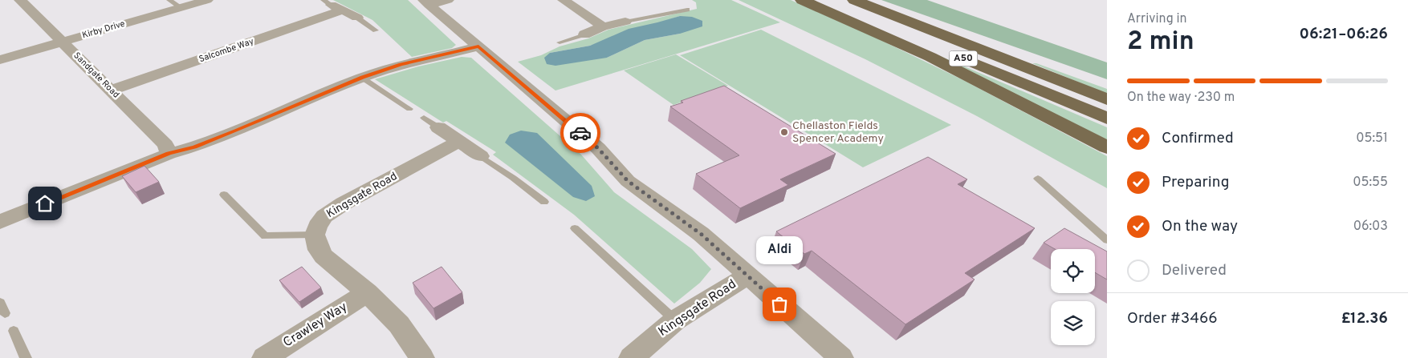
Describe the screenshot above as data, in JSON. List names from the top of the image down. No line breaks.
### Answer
{"streets":{"highway":["A50"],"street":["Kirby Drive","Salcombe Way","Sandgate Road","Kingsgate Road","Crawley Way"]},"crossings":[["Kirby Drive","Sandgate Road"],["Salcombe Way","Sandgate Road"]],"places":["Chellaston Fields Spencer Academy","Aldi"],"page":{"heading":["2 min","Arriving in","06:21–06:26"],"panel":["Order #3466","£12.36"],"bar":"On the way · 230 m","list":[["Confirmed","05:51"],["Preparing","05:55"],["On the way","06:03"],"Delivered"],"bubble":"Aldi"}}
